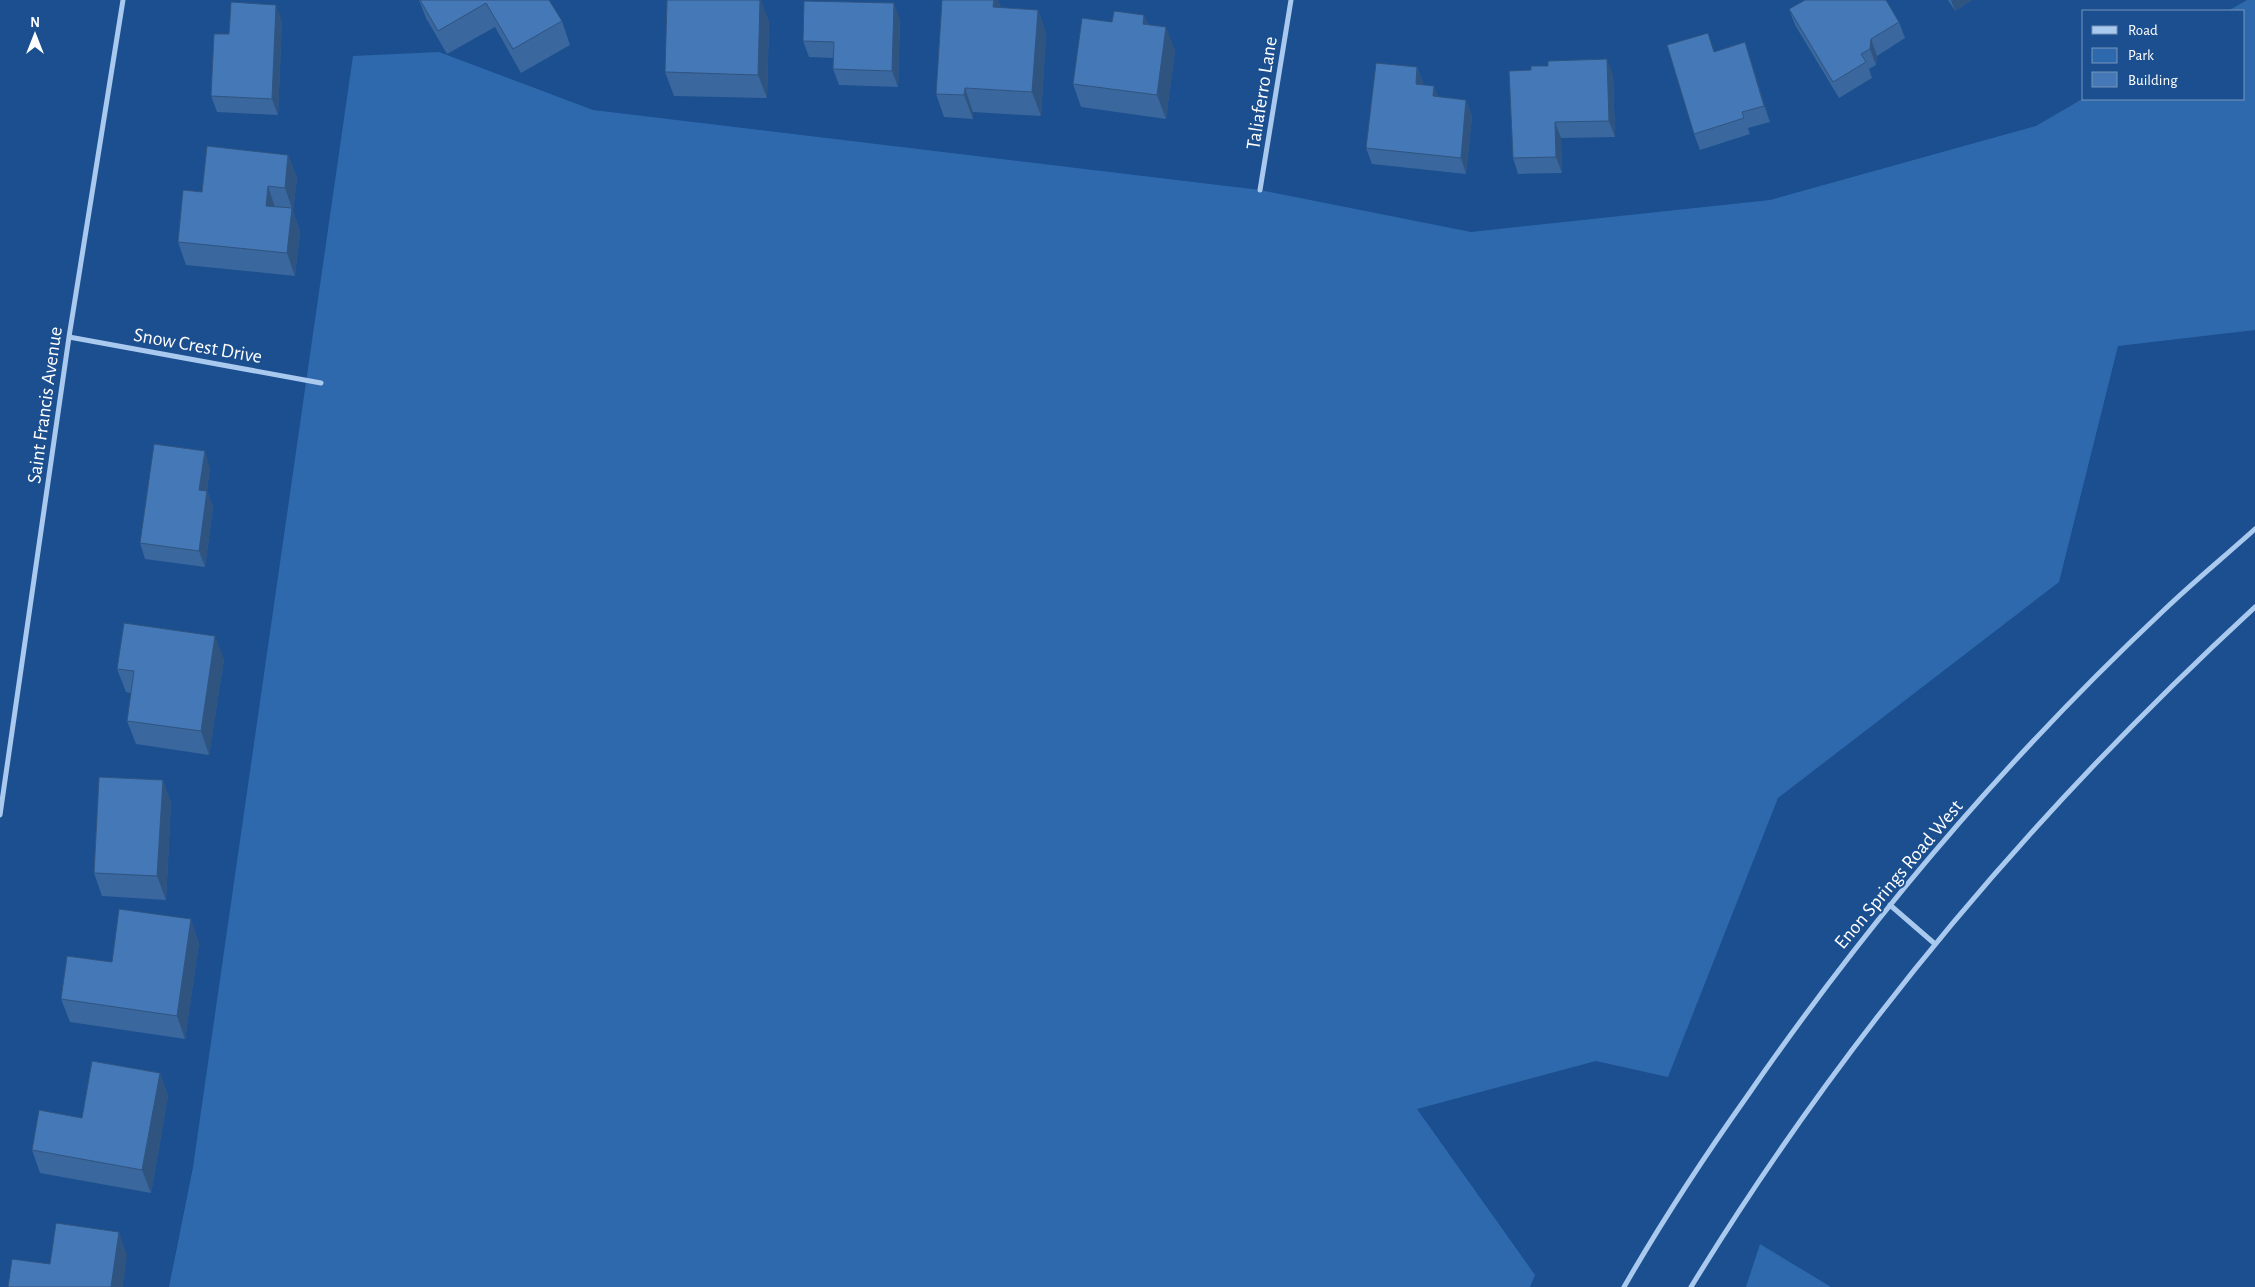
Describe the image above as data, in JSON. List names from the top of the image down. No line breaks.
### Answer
{"streets":{"street":["Taliaferro Lane","Snow Crest Drive","Saint Francis Avenue","Enon Springs Road West"]},"crossings":[["Snow Crest Drive","Saint Francis Avenue"]],"legend":["Road","Park","Building"],"north":"top"}
